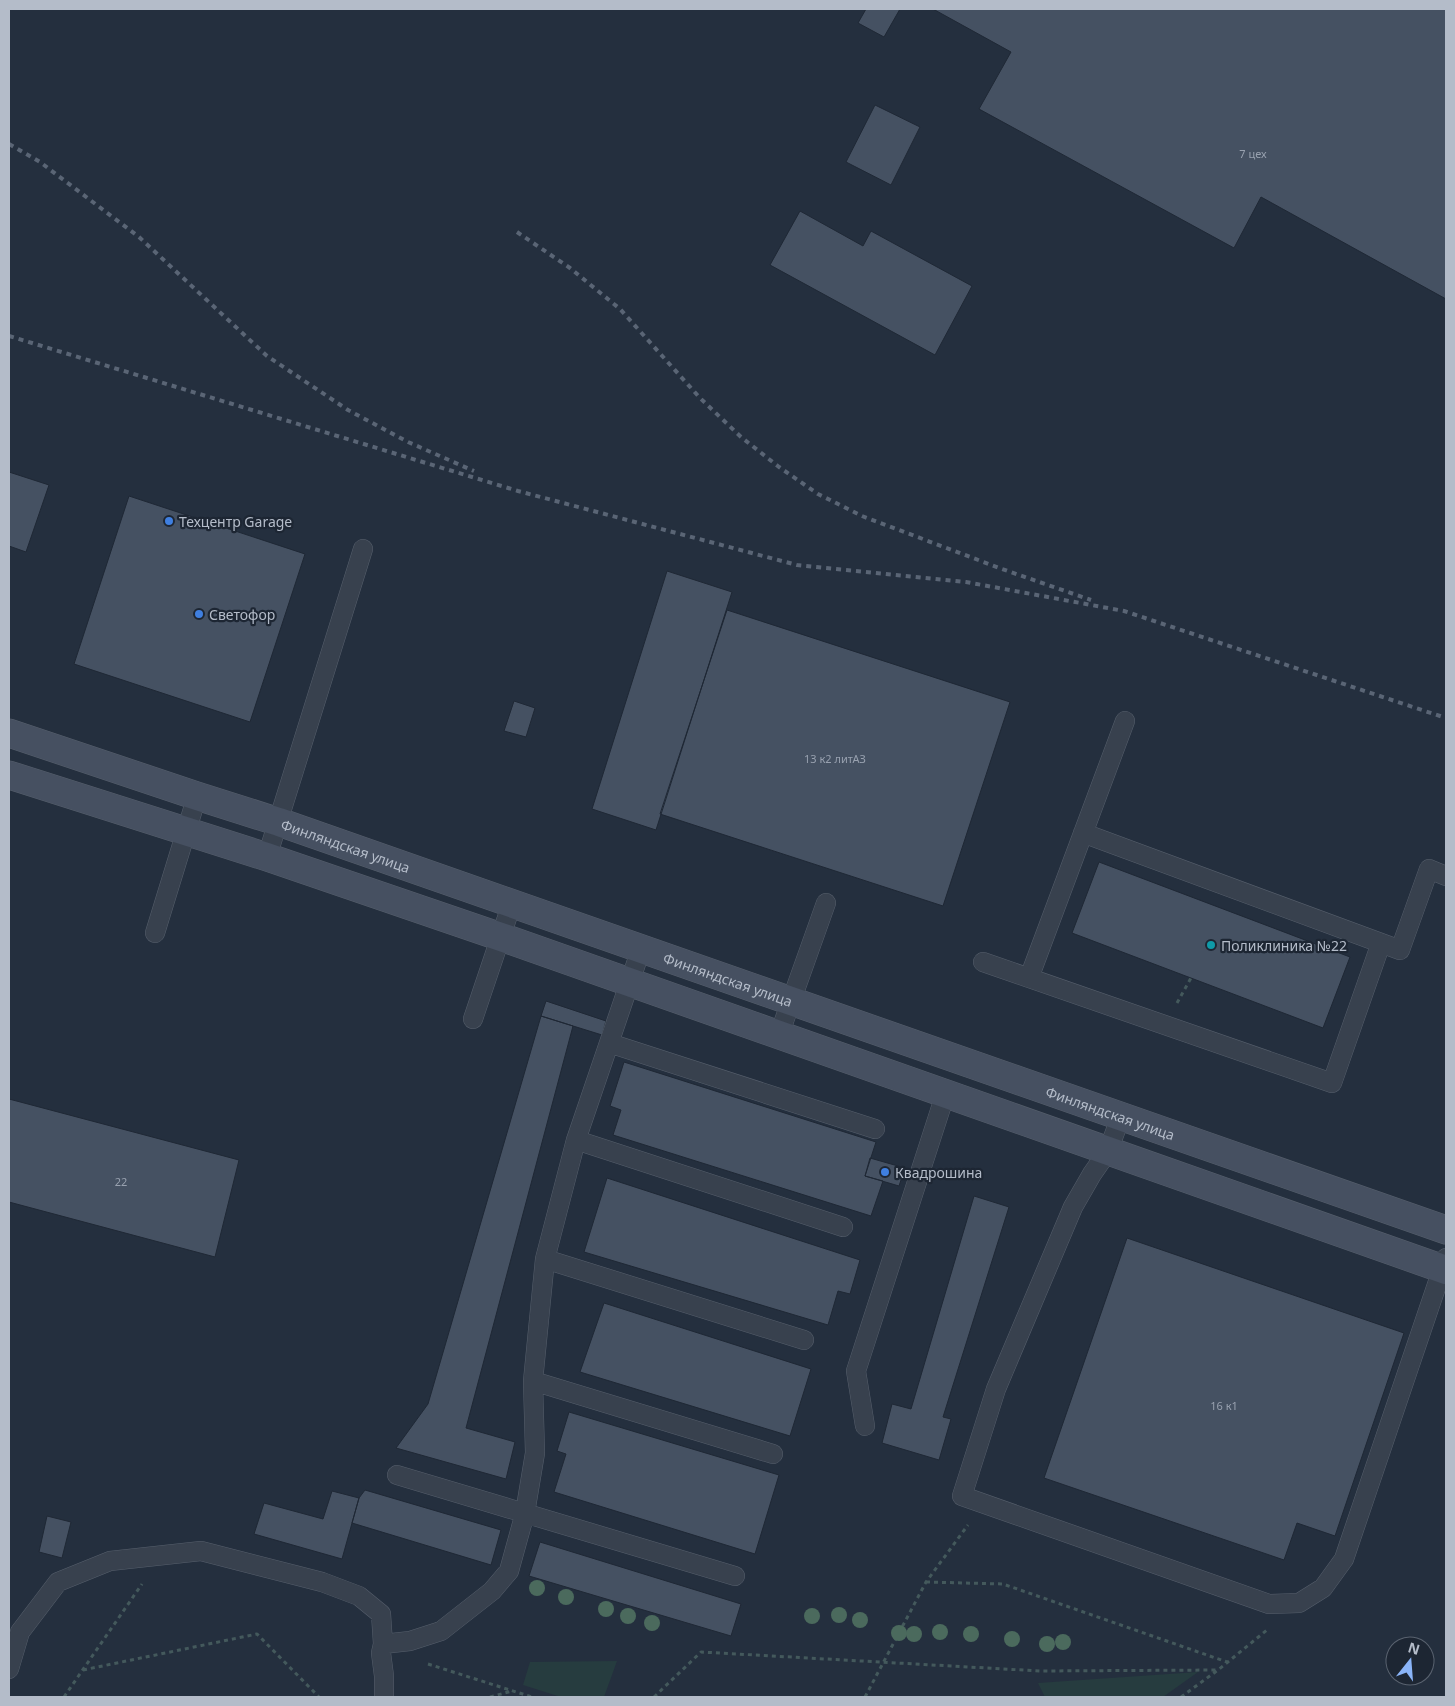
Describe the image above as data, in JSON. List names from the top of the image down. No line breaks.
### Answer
{"streets":{"street":["Финляндская улица"]},"places":["Техцентр Garage","Светофор","Поликлиника №22","Квадрошина"],"house_numbers":["7 цех","13 к2 литАЗ","22","16 к1"],"north":"top"}
